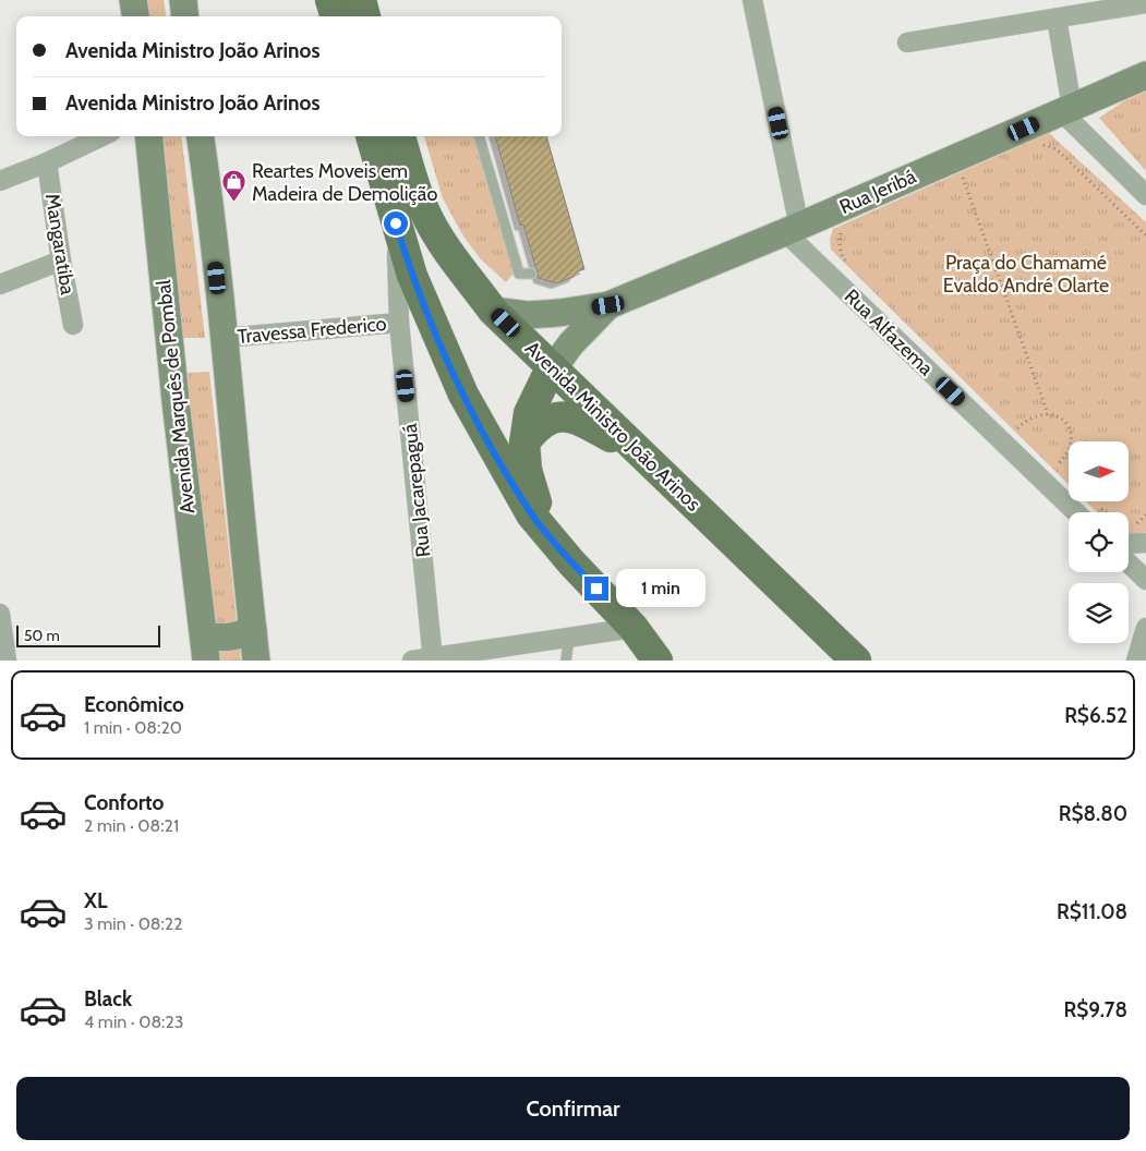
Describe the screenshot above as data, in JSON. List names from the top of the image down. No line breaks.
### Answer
{"streets":{"main road":["Rua Jeribá","Avenida Marquês de Pombal","Avenida Ministro João Arinos"],"street":["Mangaratiba","Travessa Frederico","Rua Alfazema","Rua Jacarepaguá"]},"crossings":[["Rua Jeribá","Rua Alfazema"],["Travessa Frederico","Rua Jacarepaguá"]],"parks":["Praça do Chamamé Evaldo André Olarte"],"places":{"shop":["Reartes Moveis em Madeira de Demolição"]},"scale_bar":"50 m","north":"right","page":{"banner":["Avenida Ministro João Arinos","Avenida Ministro João Arinos"],"bubble":"1 min","scale":"50 m","list":[{"name":"Econômico","note":"1 min · 08:20","value":"R$6.52"},{"name":"Conforto","note":"2 min · 08:21","value":"R$8.80"},{"name":"XL","note":"3 min · 08:22","value":"R$11.08"},{"name":"Black","note":"4 min · 08:23","value":"R$9.78"}],"buttons":"Confirmar"}}
